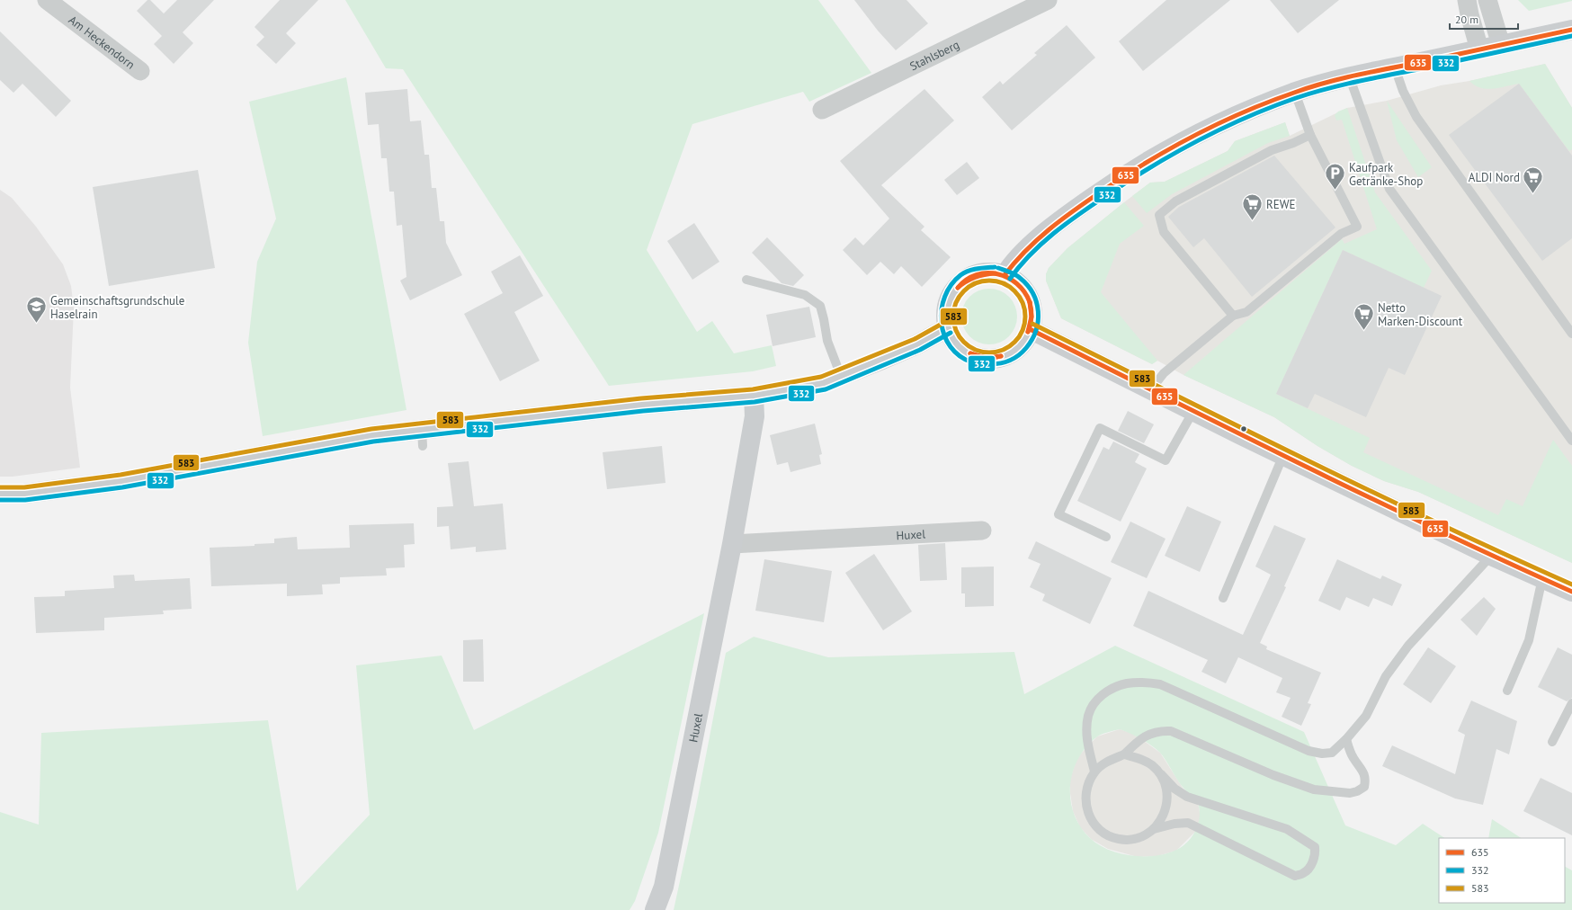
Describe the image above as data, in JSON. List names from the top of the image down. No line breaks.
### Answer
{"streets":{"main road":["Huxel"],"street":["Am Heckendorn","Stahlsberg"]},"places":{"parking":["Kaufpark Getränke-Shop"],"supermarket":["ALDI Nord","REWE","Netto Marken-Discount"],"school or university":["Gemeinschaftsgrundschule Haselrain"]},"lines":["transit line 635","transit line 332","transit line 583"],"legend":["635","332","583"],"scale_bar":"20 m"}
